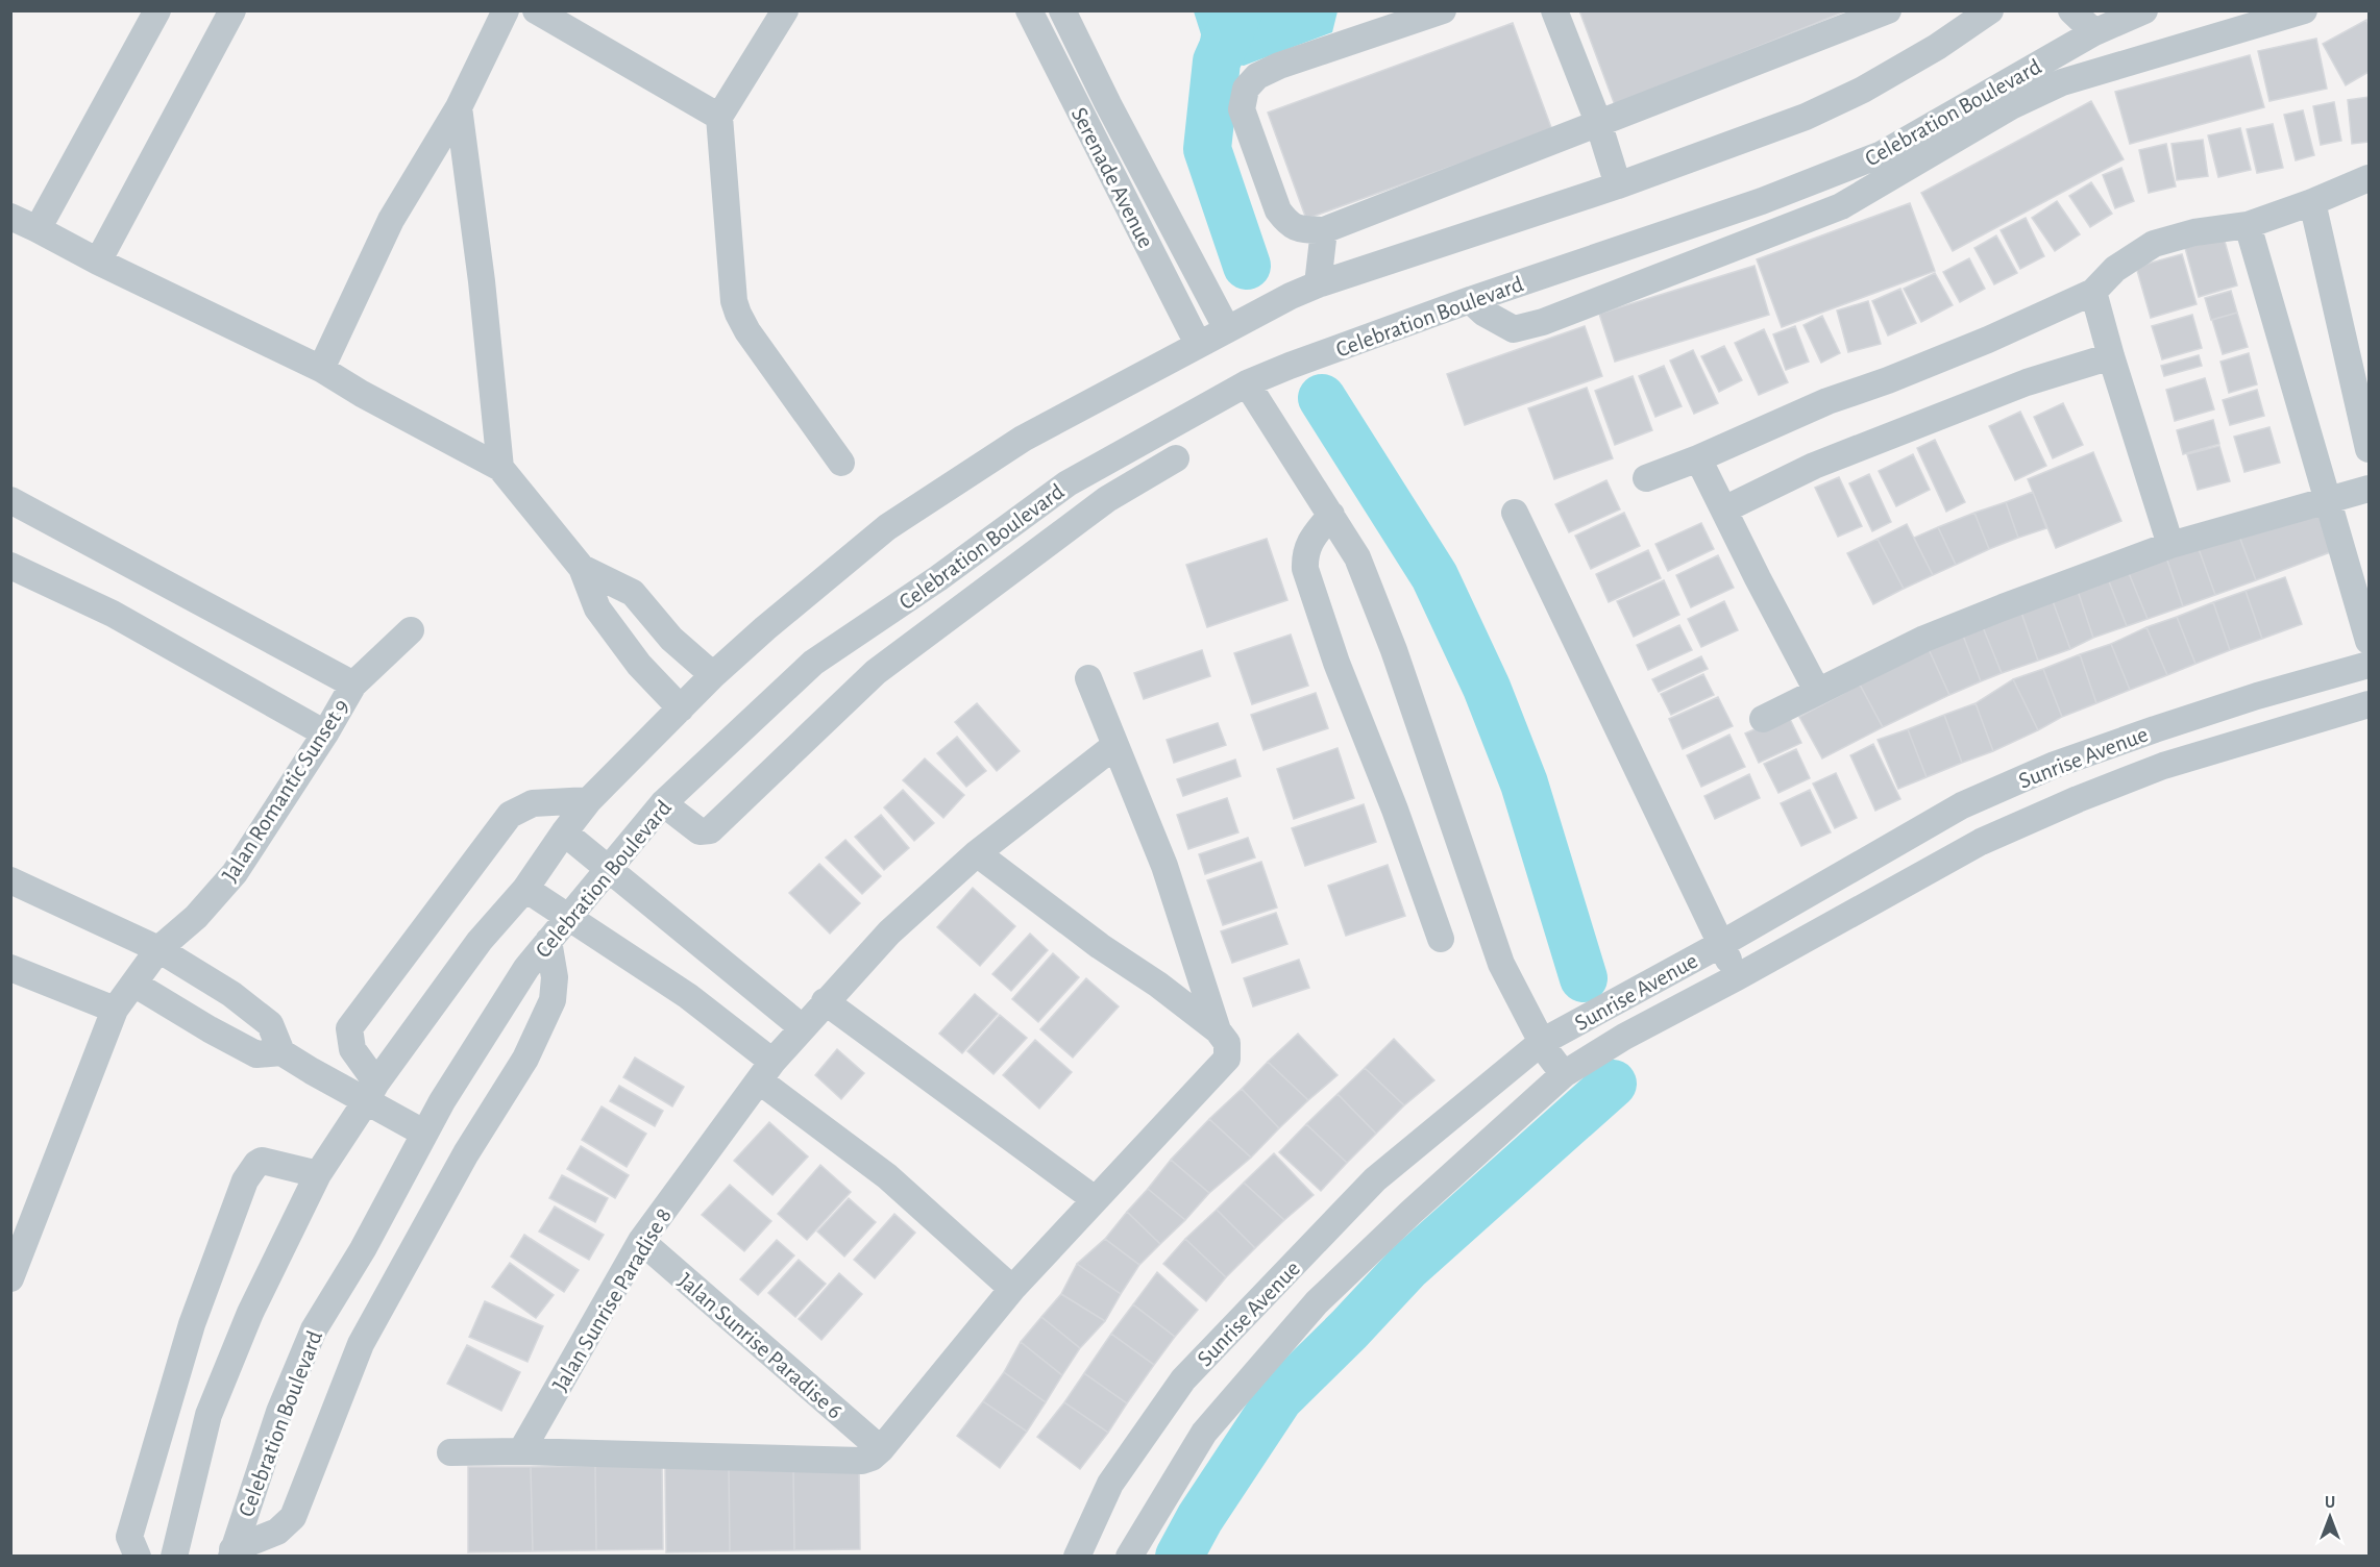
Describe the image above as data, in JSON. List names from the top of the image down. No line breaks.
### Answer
{"streets":{"street":["Celebration Boulevard","Serenade Avenue","Sunrise Avenue","Jalan Romantic Sunset 9","Jalan Sunrise Paradise 8","Jalan Sunrise Paradise 6"]},"crossings":[["Jalan Sunrise Paradise 8","Jalan Sunrise Paradise 6"]],"north":"top"}
